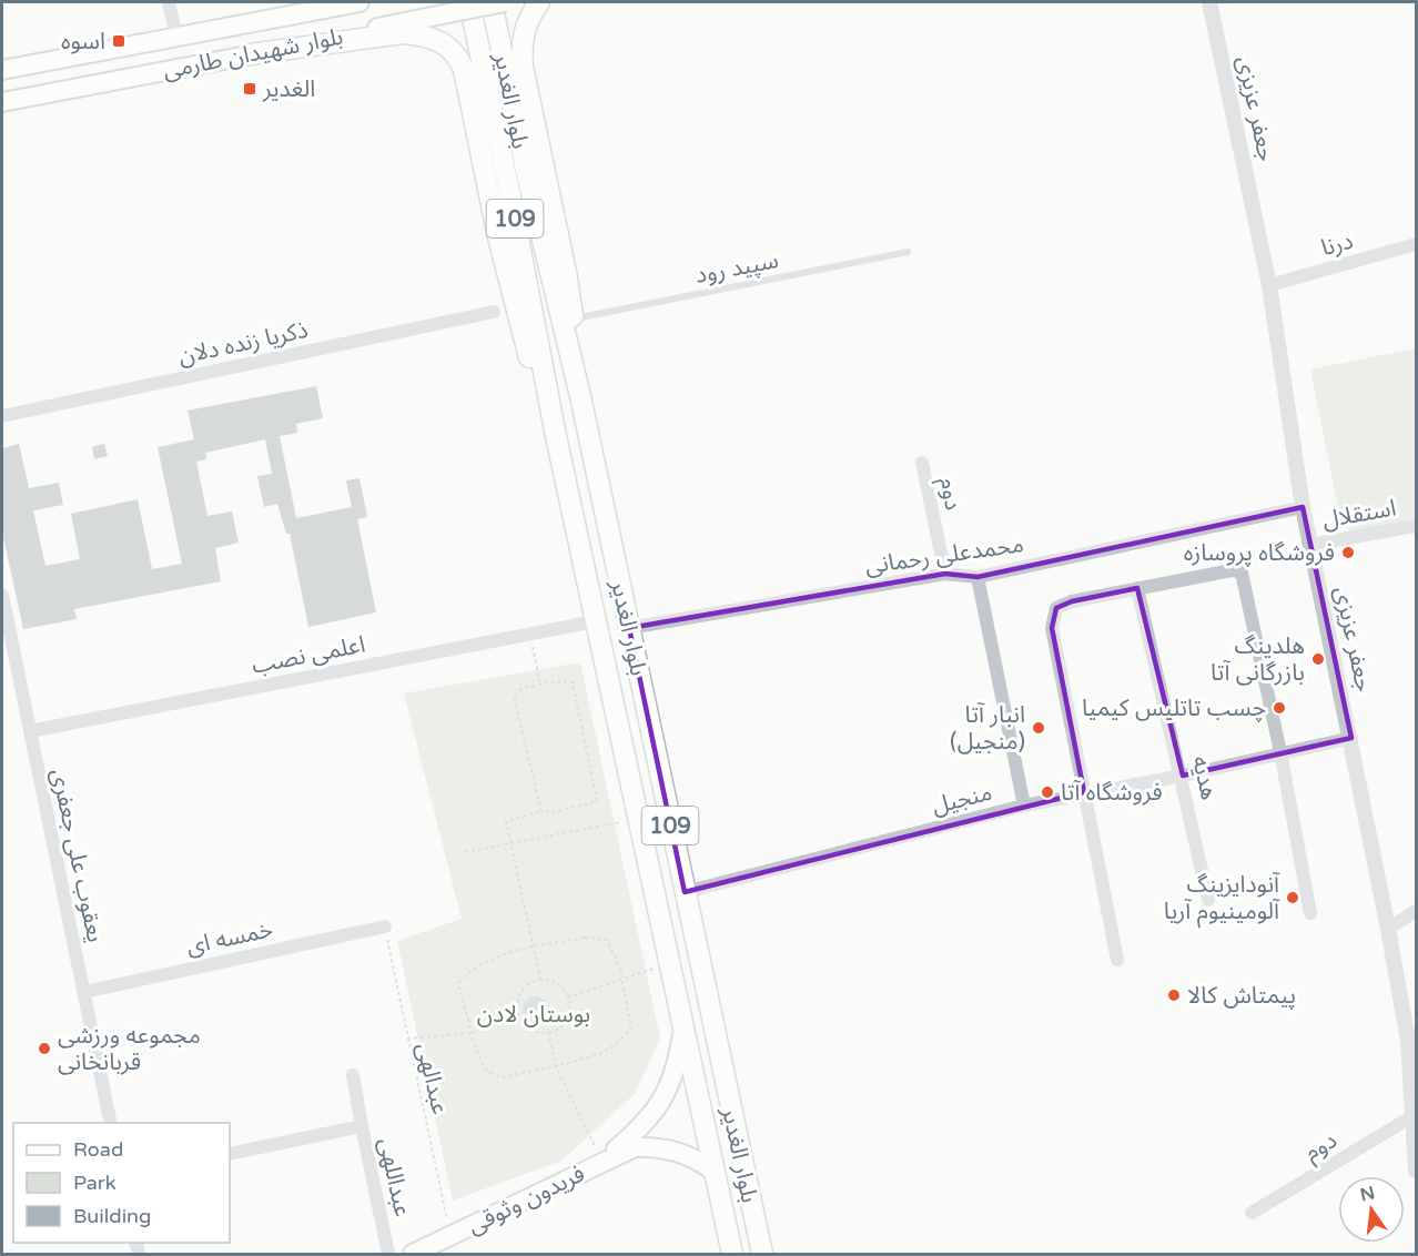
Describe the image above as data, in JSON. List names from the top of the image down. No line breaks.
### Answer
{"streets":{"main road":["بلوار شهیدان طارمی","بلوار الغدیر","109","فریدون وثوقی"],"street":["جعفر عزیزی","درنا","ذکریا زنده دلان","دوم","استقلال","محمدعلی رحمانی","اعلمی نصب","هدیه","منجیل","یعقوب علی جعفری","خمسه ای","عبداللهی"],"lane":["سپید رود"],"path":["عبدالهی"]},"crossings":[["بلوار الغدیر","محمدعلی رحمانی"],["بلوار الغدیر","اعلمی نصب"],["بلوار الغدیر","منجیل"],["جعفر عزیزی","درنا"],["جعفر عزیزی","دوم"],["جعفر عزیزی","استقلال"],["جعفر عزیزی","محمدعلی رحمانی"],["دوم","محمدعلی رحمانی"],["محمدعلی رحمانی","منجیل"],["اعلمی نصب","یعقوب علی جعفری"],["یعقوب علی جعفری","خمسه ای"],["خمسه ای","عبدالهی"],["عبدالهی","فریدون وثوقی"]],"parks":["بوستان لادن"],"places":{"transit":["اسوه","الغدیر"],"other":["فروشگاه پروسازه","هلدینگ بازرگانی آتا","چسب تاتلیس کیمیا","انبار آتا (منجیل)","فروشگاه آتا","آنودایزینگ آلومینیوم آریا","پیمتاش کالا","مجموعه ورزشی قربانخانی"]},"legend":["Road","Park","Building"],"north":"top"}
